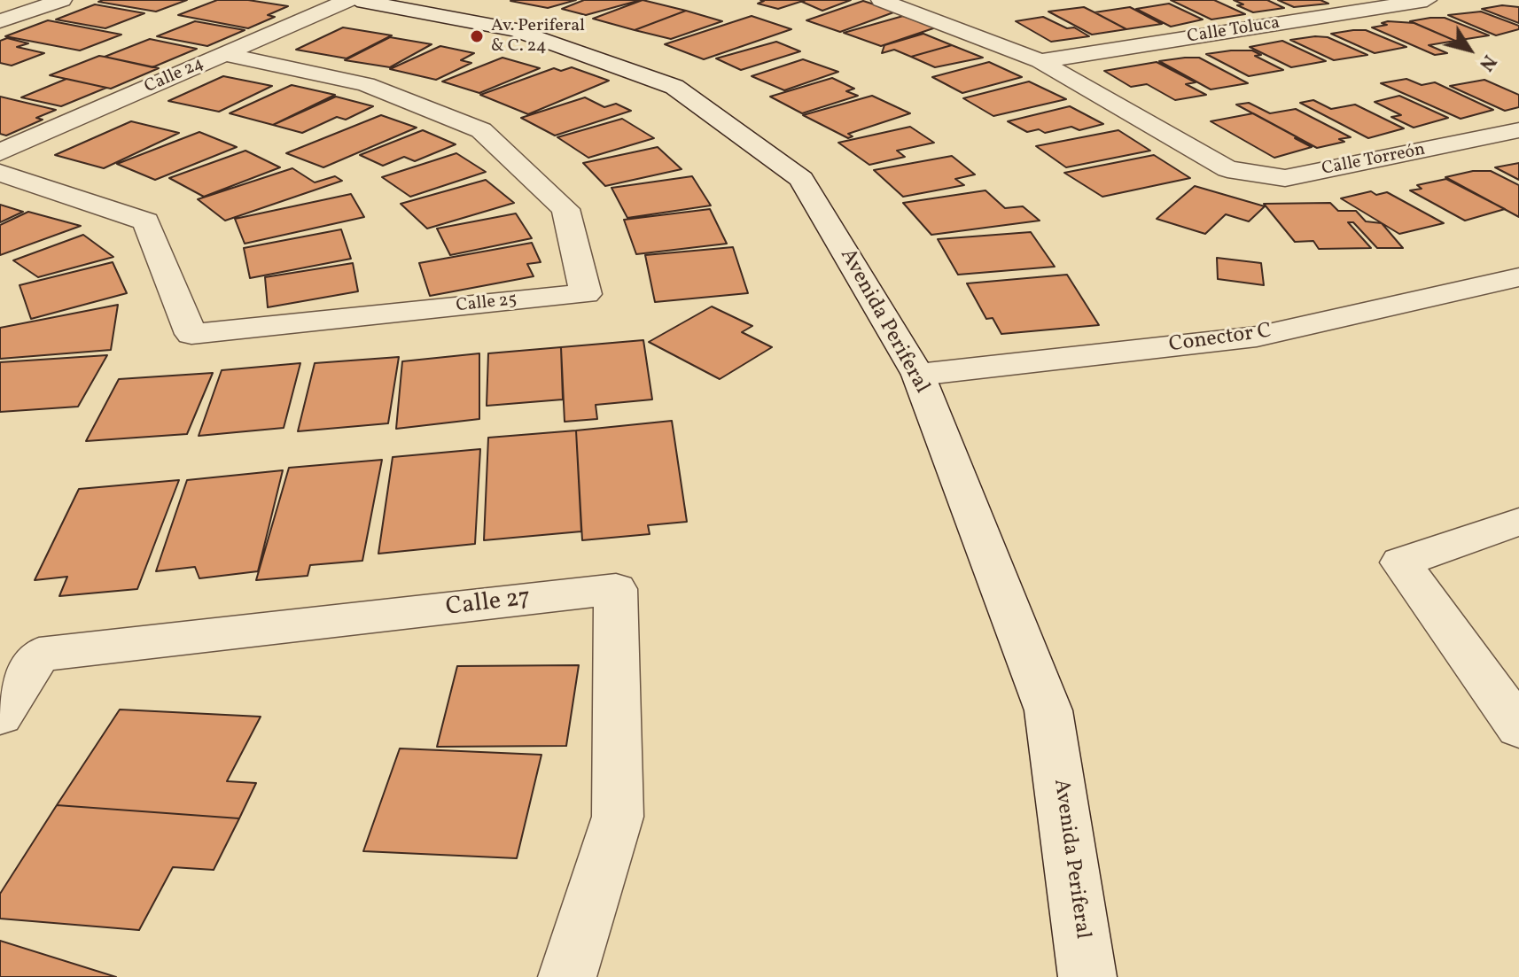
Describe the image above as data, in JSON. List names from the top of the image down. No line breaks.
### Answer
{"streets":{"street":["Calle Toluca","Calle 24","Calle Torreón","Calle 25","Avenida Periferal","Conector C","Calle 27"]},"crossings":[["Calle Toluca","Calle Torreón"],["Calle 24","Calle 25"],["Avenida Periferal","Conector C"]],"places":["Av. Periferal & C. 24"],"north":"bottom right"}
